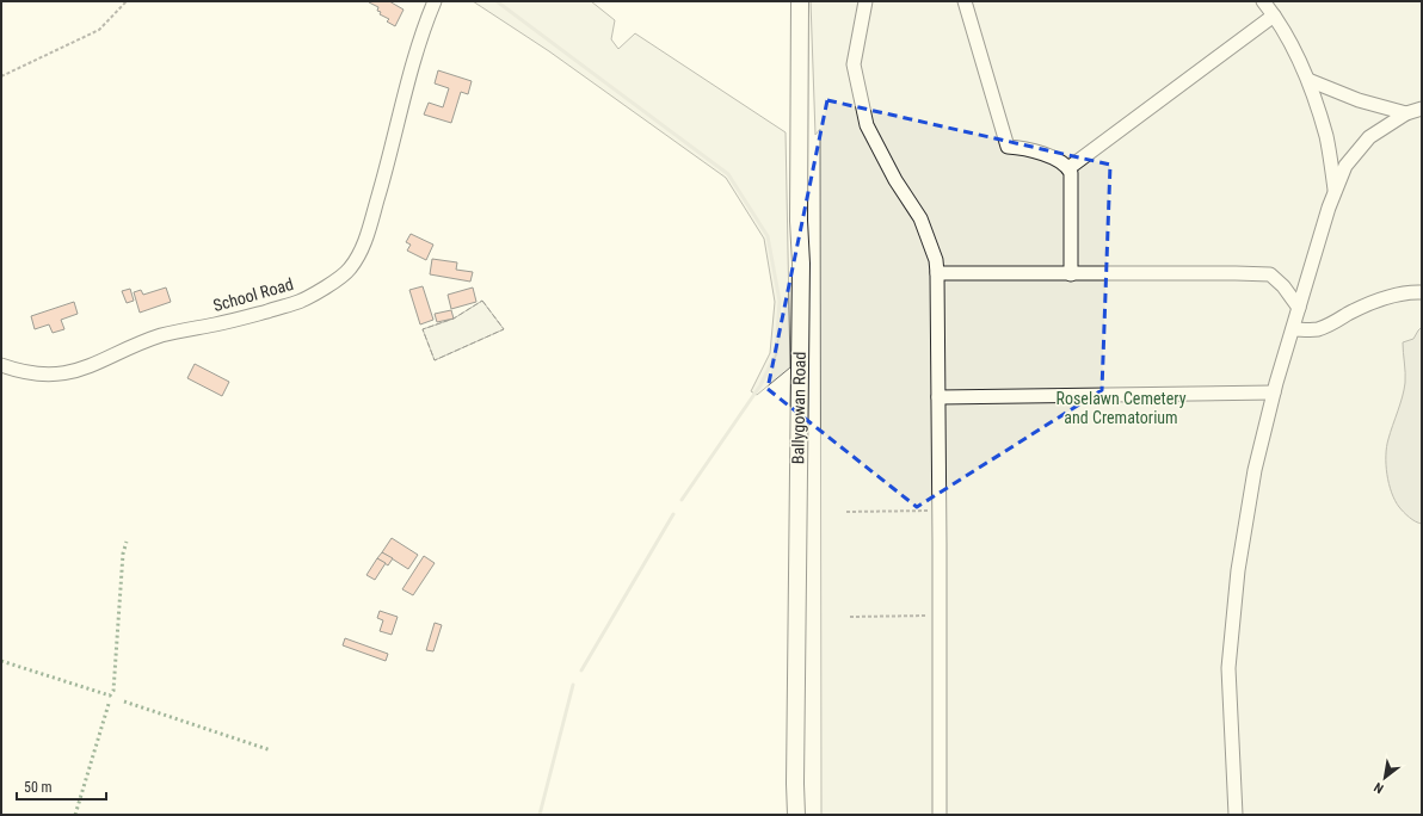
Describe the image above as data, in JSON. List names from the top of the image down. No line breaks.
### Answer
{"streets":{"main road":["Ballygowan Road"],"street":["School Road"]},"parks":["Roselawn Cemetery and Crematorium"],"scale_bar":"50 m","north":"bottom left"}
